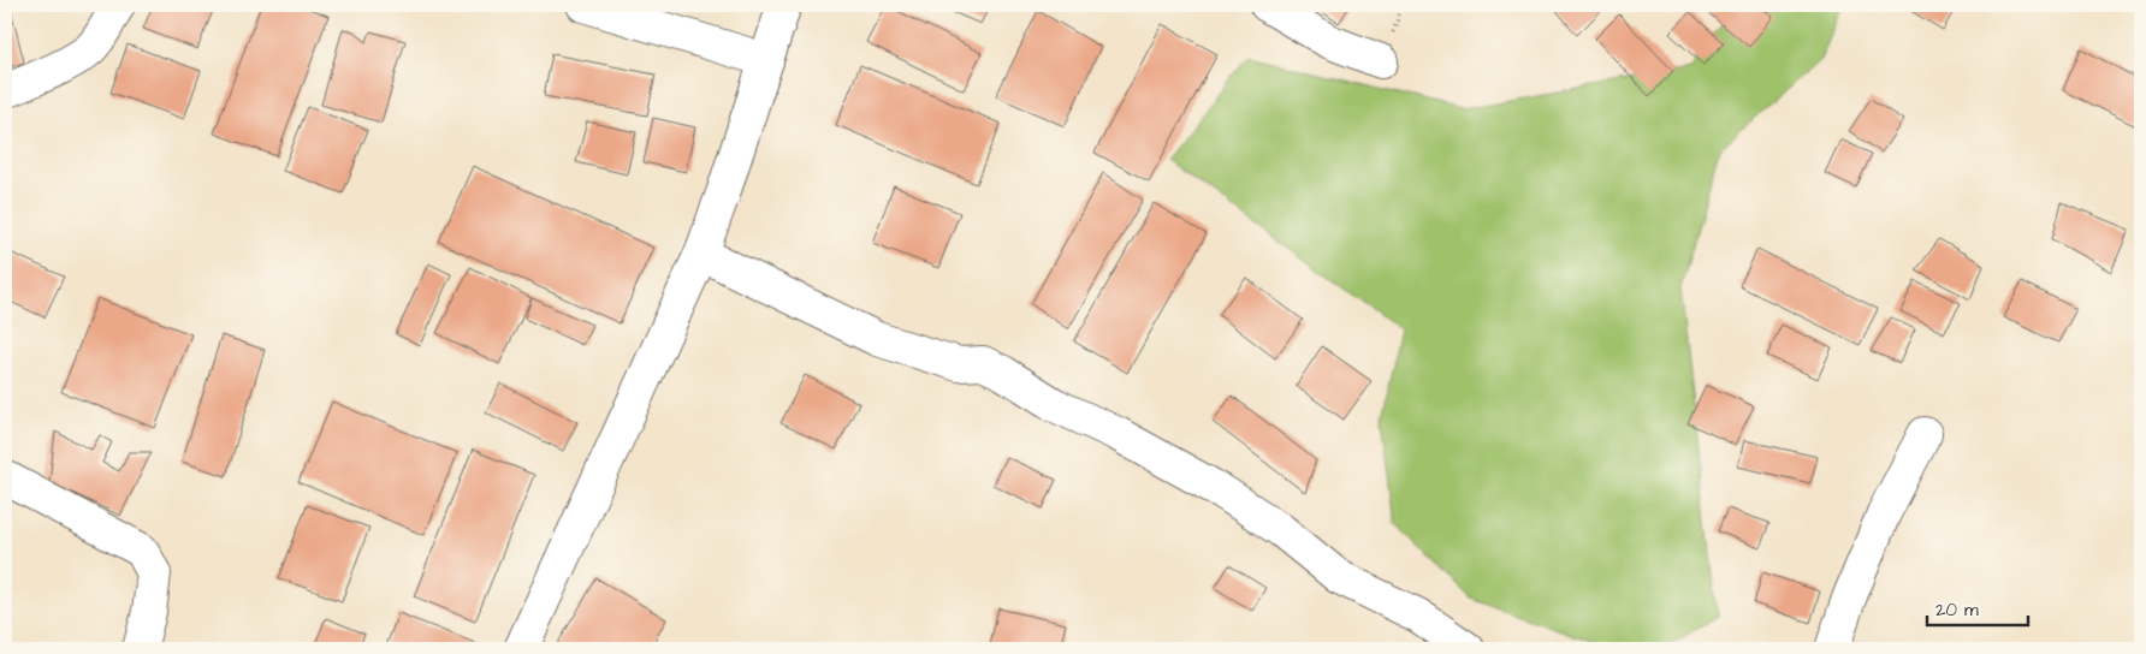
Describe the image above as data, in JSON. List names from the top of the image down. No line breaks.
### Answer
{"scale_bar":"20 m"}
